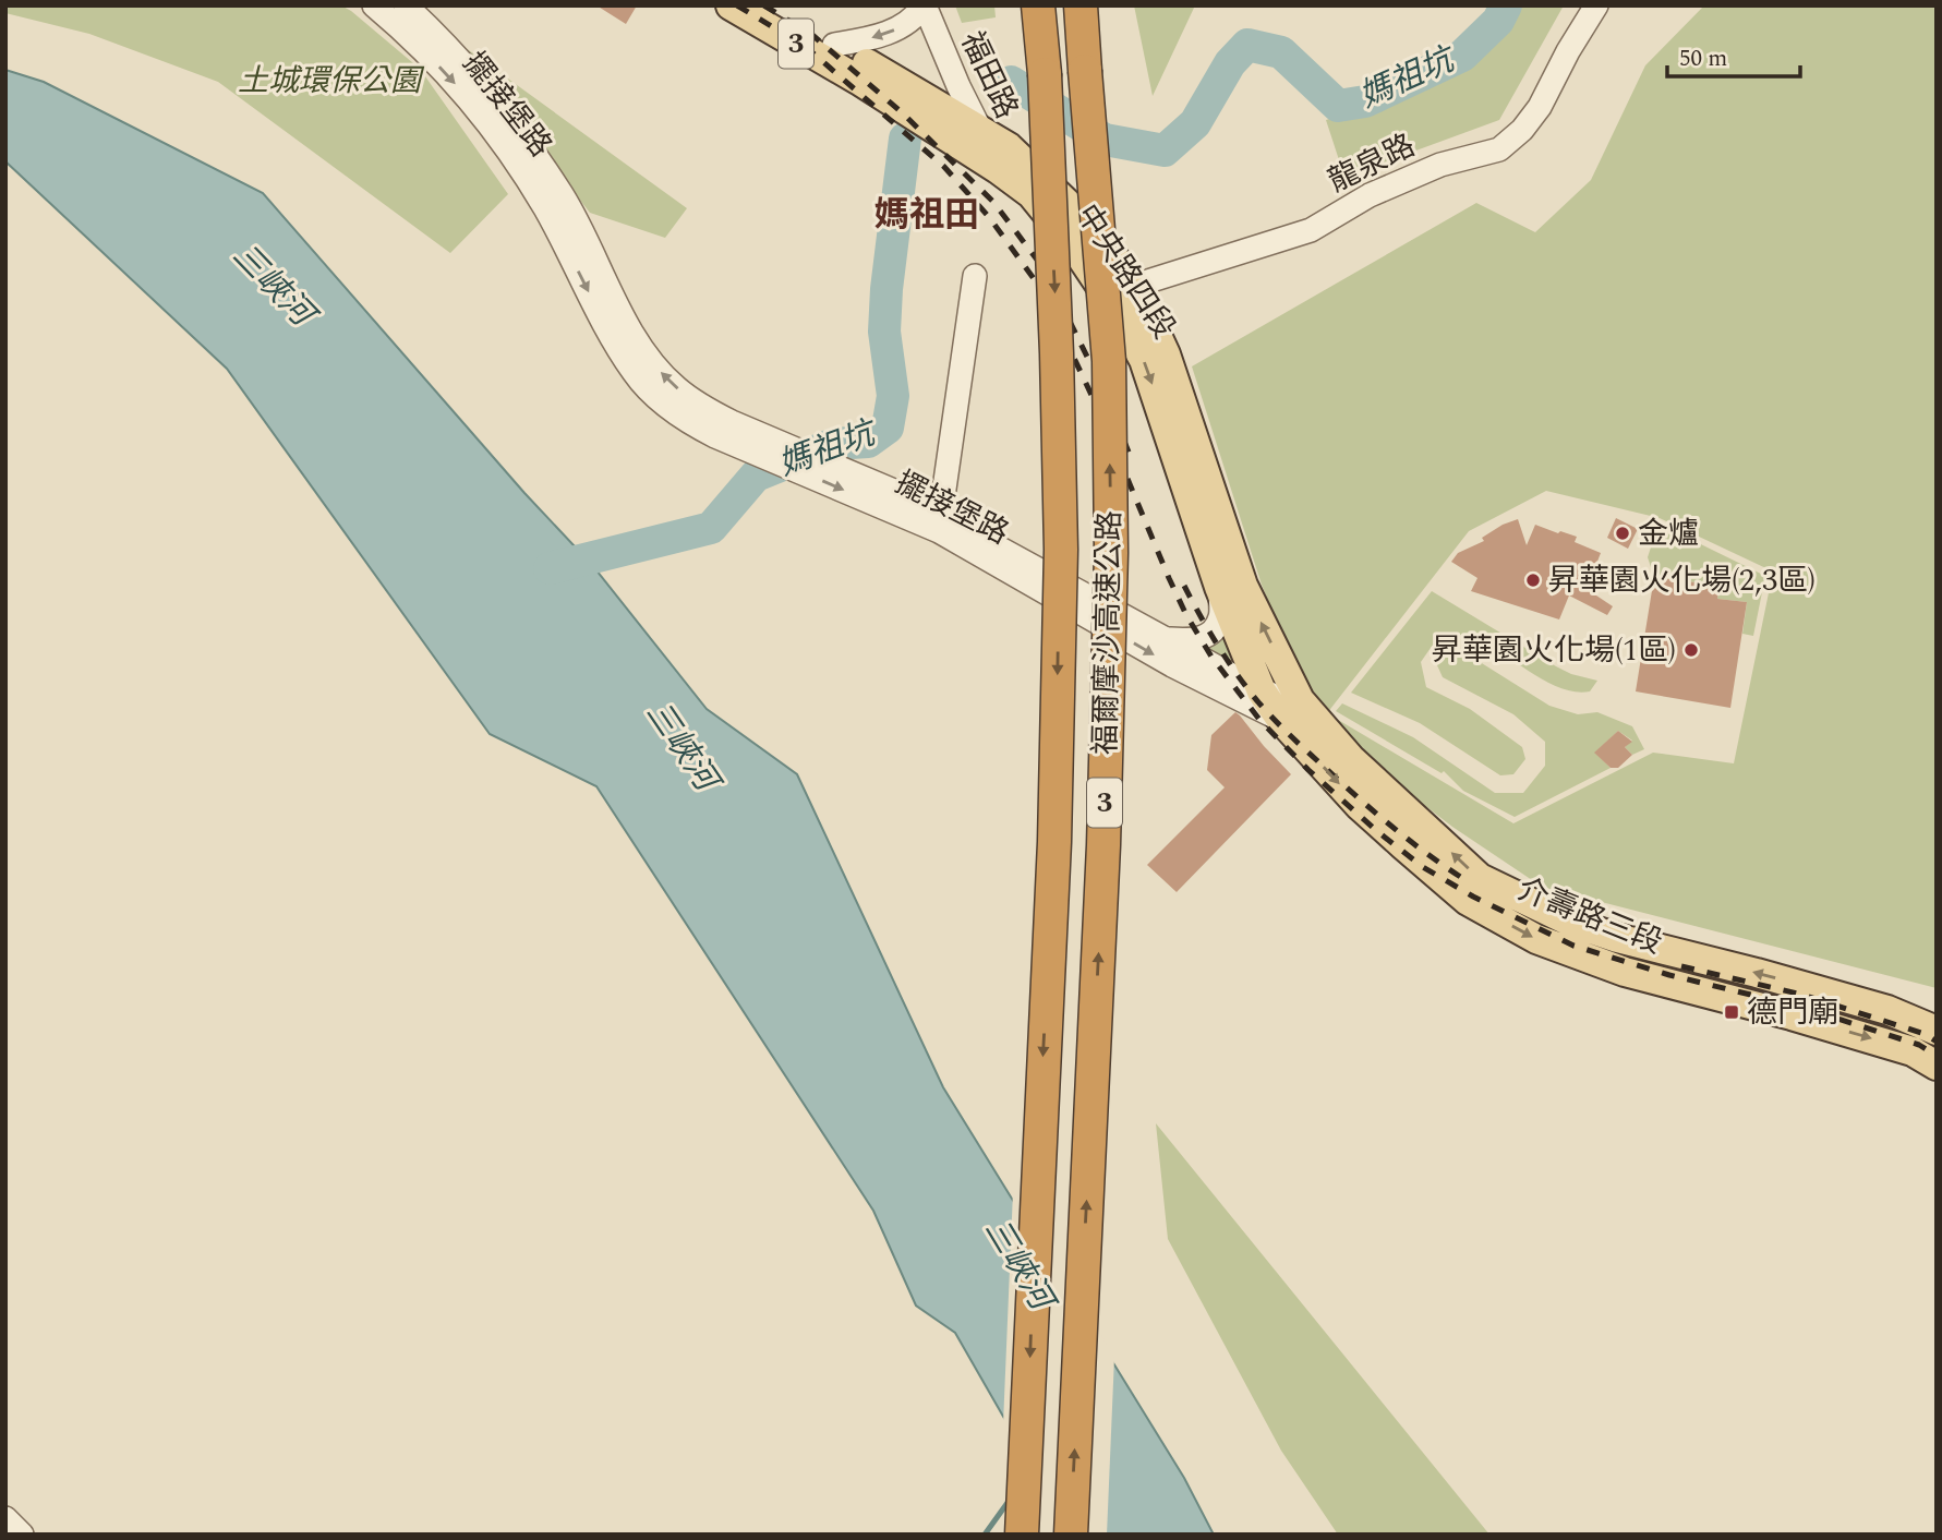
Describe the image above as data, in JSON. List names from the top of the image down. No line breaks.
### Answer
{"streets":{"highway":["3","福爾摩沙高速公路"],"main road":["中央路四段","介壽路三段"],"street":["福田路","擺接堡路","龍泉路"]},"crossings":[["福田路","中央路四段"],["擺接堡路","中央路四段"],["擺接堡路","介壽路三段"],["龍泉路","中央路四段"],["中央路四段","介壽路三段"]],"districts":["媽祖田"],"water":["媽祖坑","三峽河"],"parks":["土城環保公園"],"places":{"other":["金爐","昇華園火化場(2,3區)","昇華園火化場(1區)"],"transit":["德門廟"]},"scale_bar":"50 m"}
